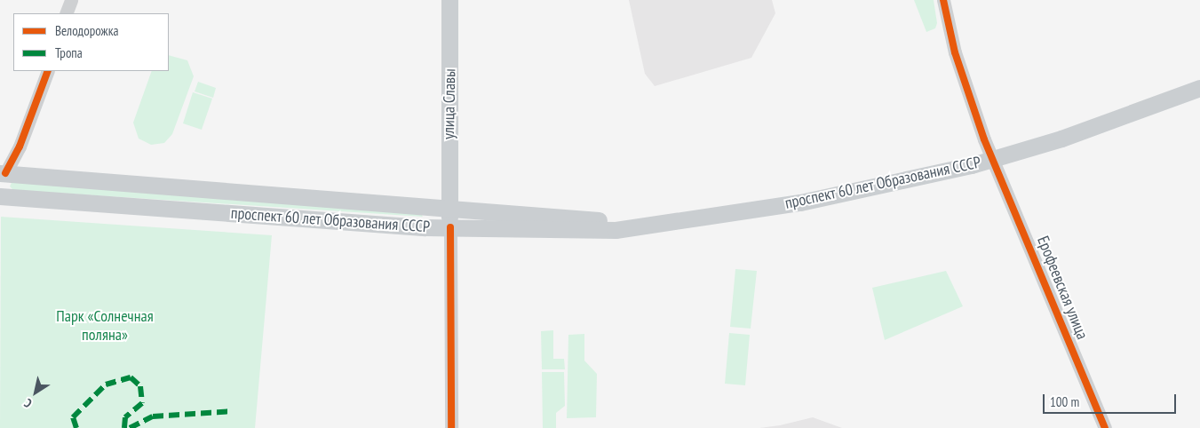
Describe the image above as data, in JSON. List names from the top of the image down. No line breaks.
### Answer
{"streets":{"main road":["улица Славы","проспект 60 лет Образования СССР"],"street":["Ерофеевская улица"]},"crossings":[["улица Славы","проспект 60 лет Образования СССР"],["проспект 60 лет Образования СССР","Ерофеевская улица"]],"parks":["Парк «Солнечная поляна»"],"legend":["Велодорожка","Тропа"],"scale_bar":"100 m","north":"bottom left"}
